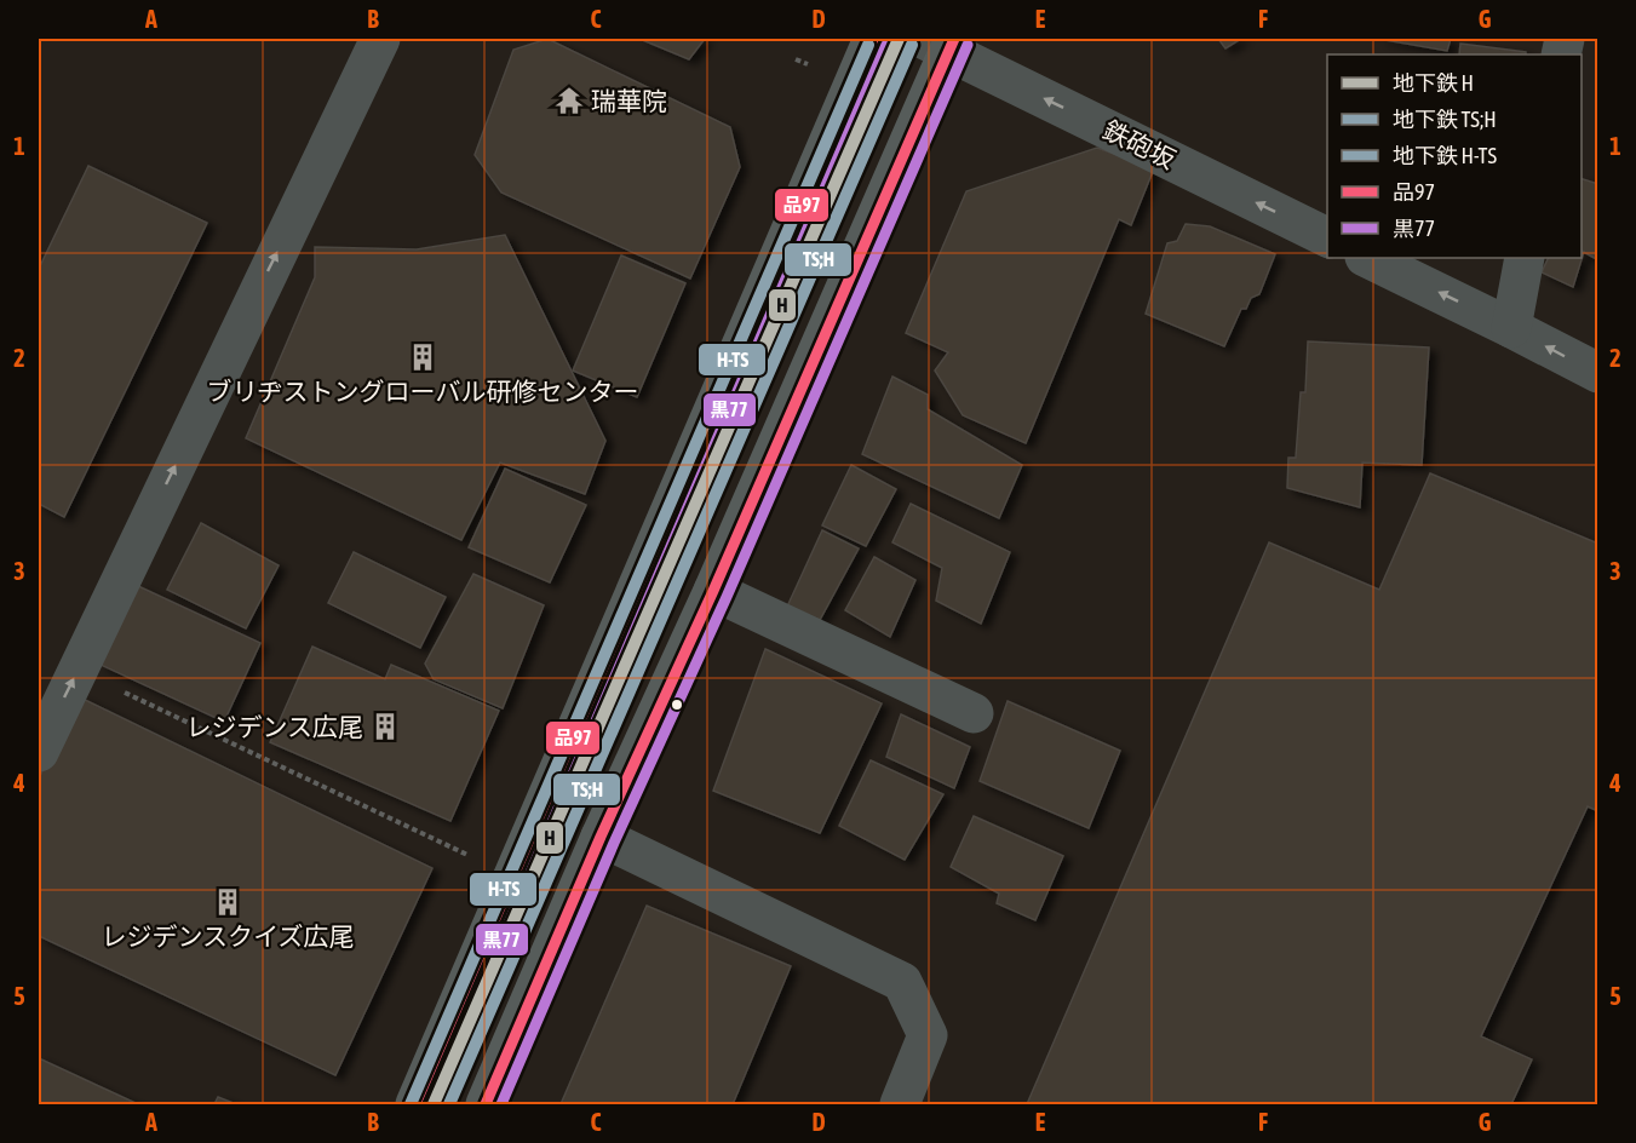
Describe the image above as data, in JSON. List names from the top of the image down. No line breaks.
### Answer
{"streets":{"street":["鉄砲坂"]},"one_way":["鉄砲坂"],"places":{"temple":["瑞華院"],"building":["ブリヂストングローバル研修センター","レジデンス広尾","レジデンスクイズ広尾"]},"lines":["metro line H","transit line 品97","metro line TS;H","metro line H-TS","transit line 黒77"],"legend":["地下鉄 H","地下鉄 TS;H","地下鉄 H-TS","品97","黒77"],"grid":{"columns":["A","B","C","D","E","F","G"],"rows":["1","2","3","4","5"]}}
